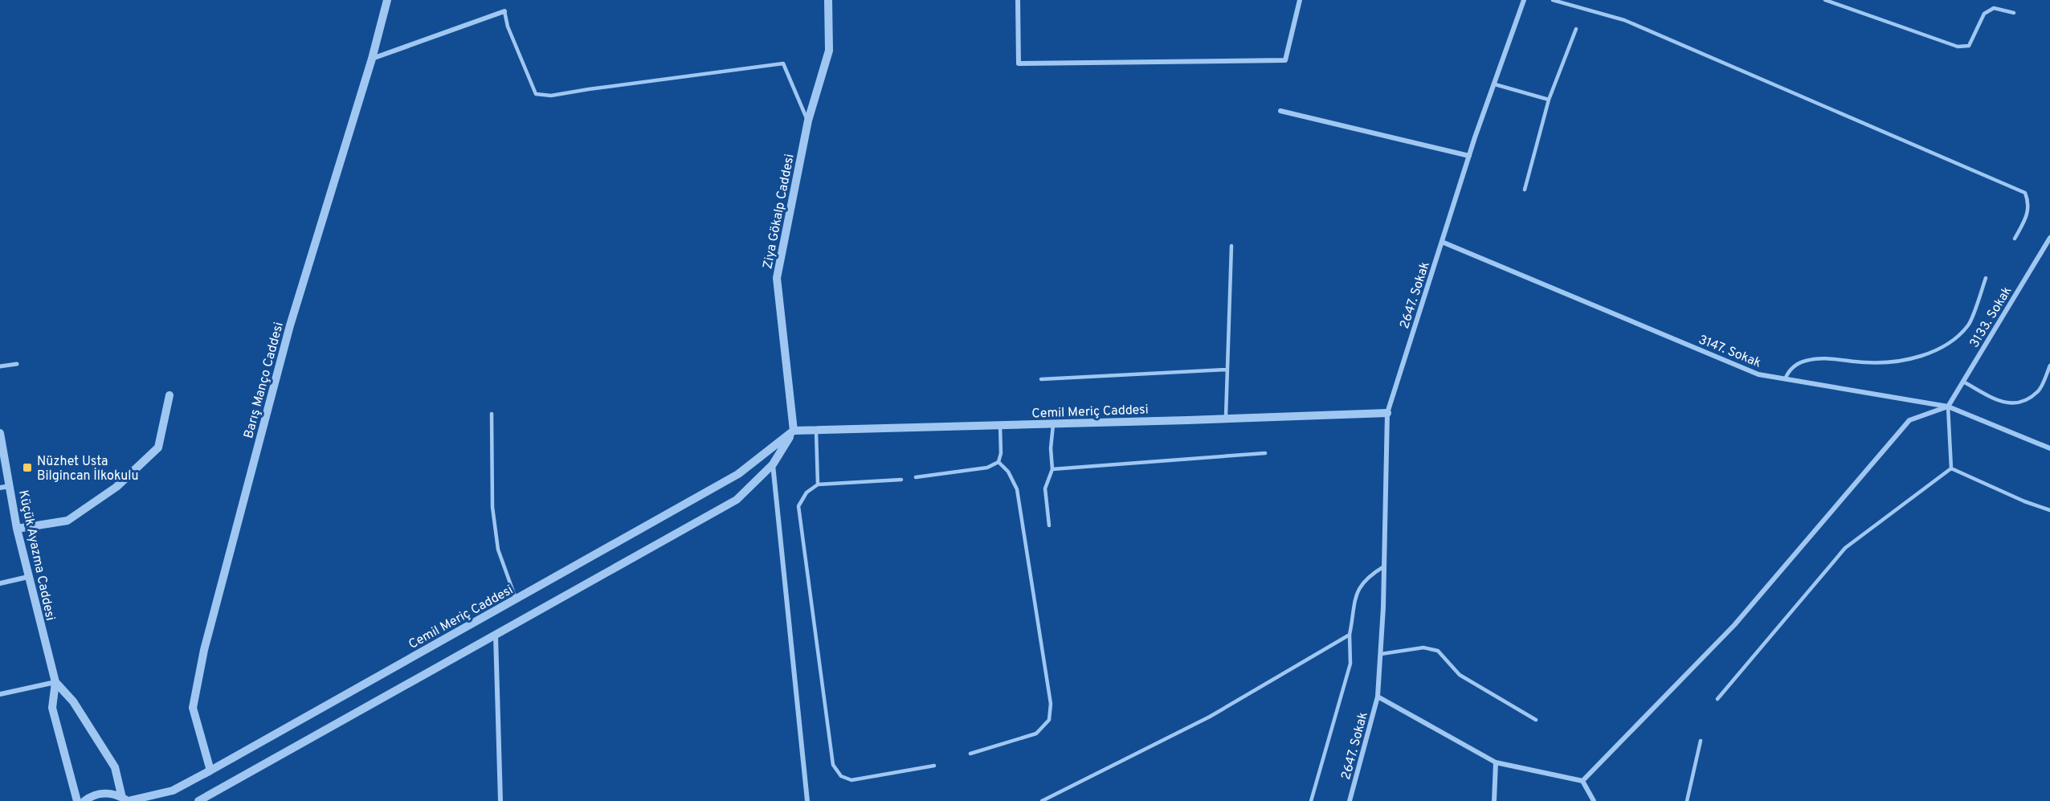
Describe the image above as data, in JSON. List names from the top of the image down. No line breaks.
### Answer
{"streets":{"street":["Ziya Gökalp Caddesi","2647. Sokak","3133. Sokak","3147. Sokak","Barış Manço Caddesi","Cemil Meriç Caddesi","Küçük Ayazma Caddesi"]},"crossings":[["Ziya Gökalp Caddesi","Cemil Meriç Caddesi"],["2647. Sokak","3147. Sokak"],["2647. Sokak","Cemil Meriç Caddesi"],["3133. Sokak","3147. Sokak"],["Barış Manço Caddesi","Cemil Meriç Caddesi"],["Cemil Meriç Caddesi","Küçük Ayazma Caddesi"]],"places":{"transit":["Nüzhet Usta Bilgincan İlkokulu"]}}
